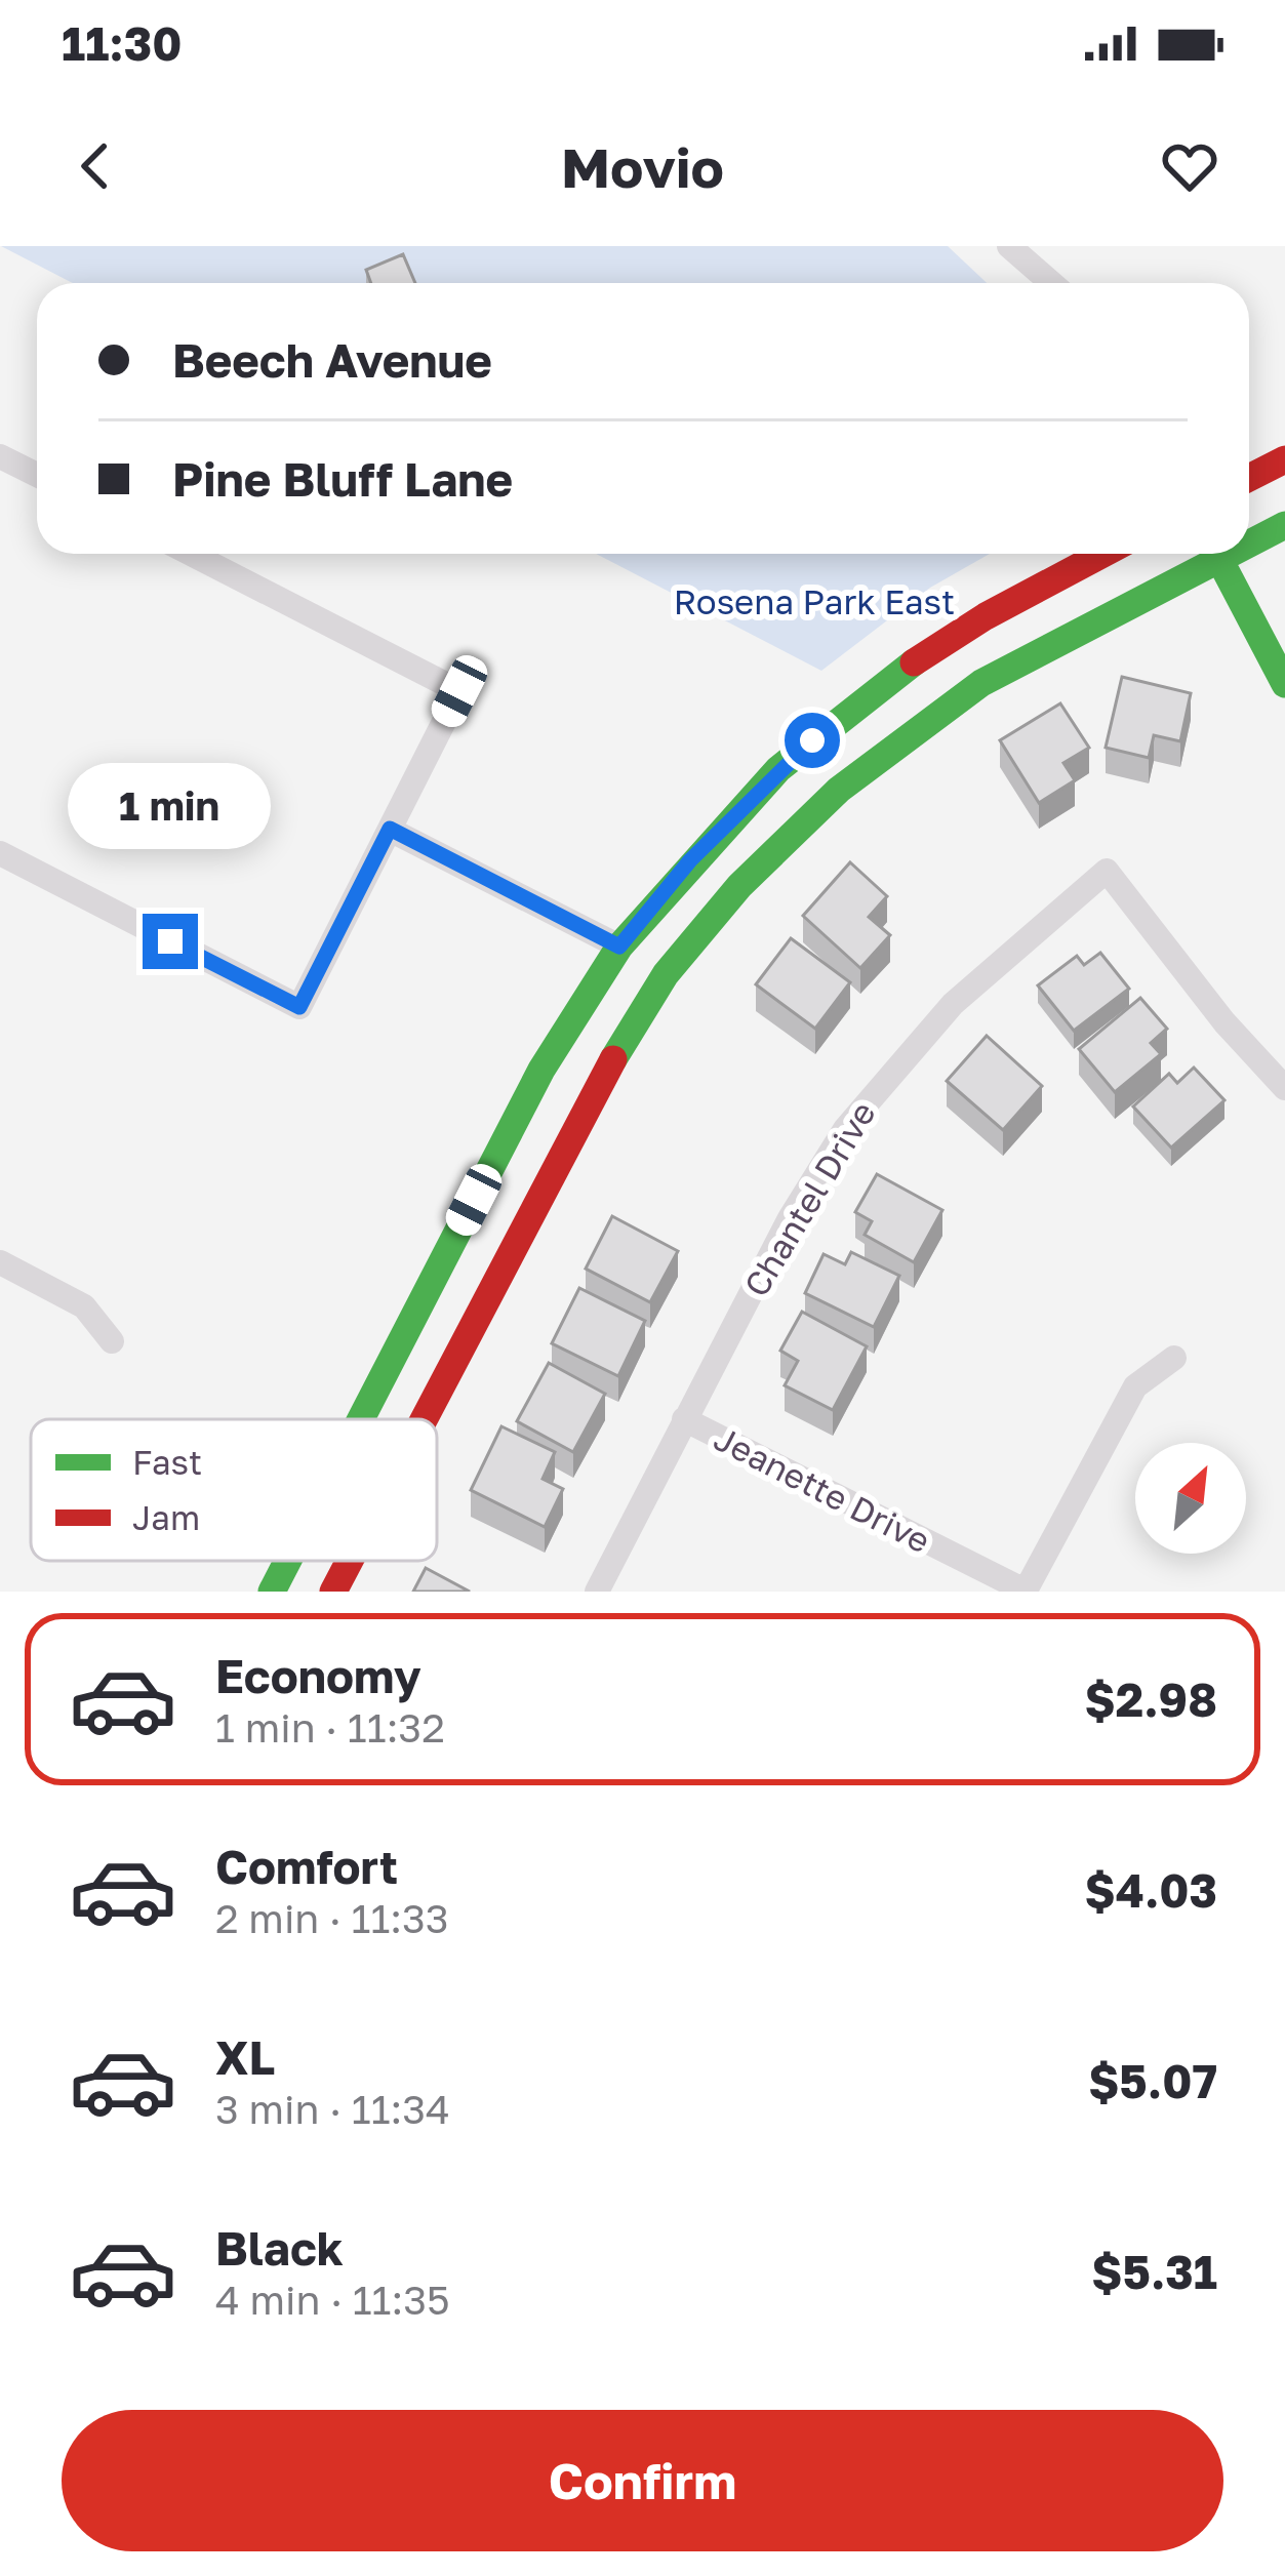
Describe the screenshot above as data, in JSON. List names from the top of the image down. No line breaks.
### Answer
{"streets":{"street":["Chantel Drive","Jeanette Drive"]},"crossings":[["Chantel Drive","Jeanette Drive"]],"parks":["Rosena Park East"],"legend":["Fast","Jam"],"north":"top right","page":{"status":"11:30","header":"Movio","banner":["Beech Avenue","Pine Bluff Lane"],"bubble":"1 min","list":[{"name":"Economy","note":"1 min · 11:32","value":"$2.98"},{"name":"Comfort","note":"2 min · 11:33","value":"$4.03"},{"name":"XL","note":"3 min · 11:34","value":"$5.07"},{"name":"Black","note":"4 min · 11:35","value":"$5.31"}],"buttons":"Confirm"}}
